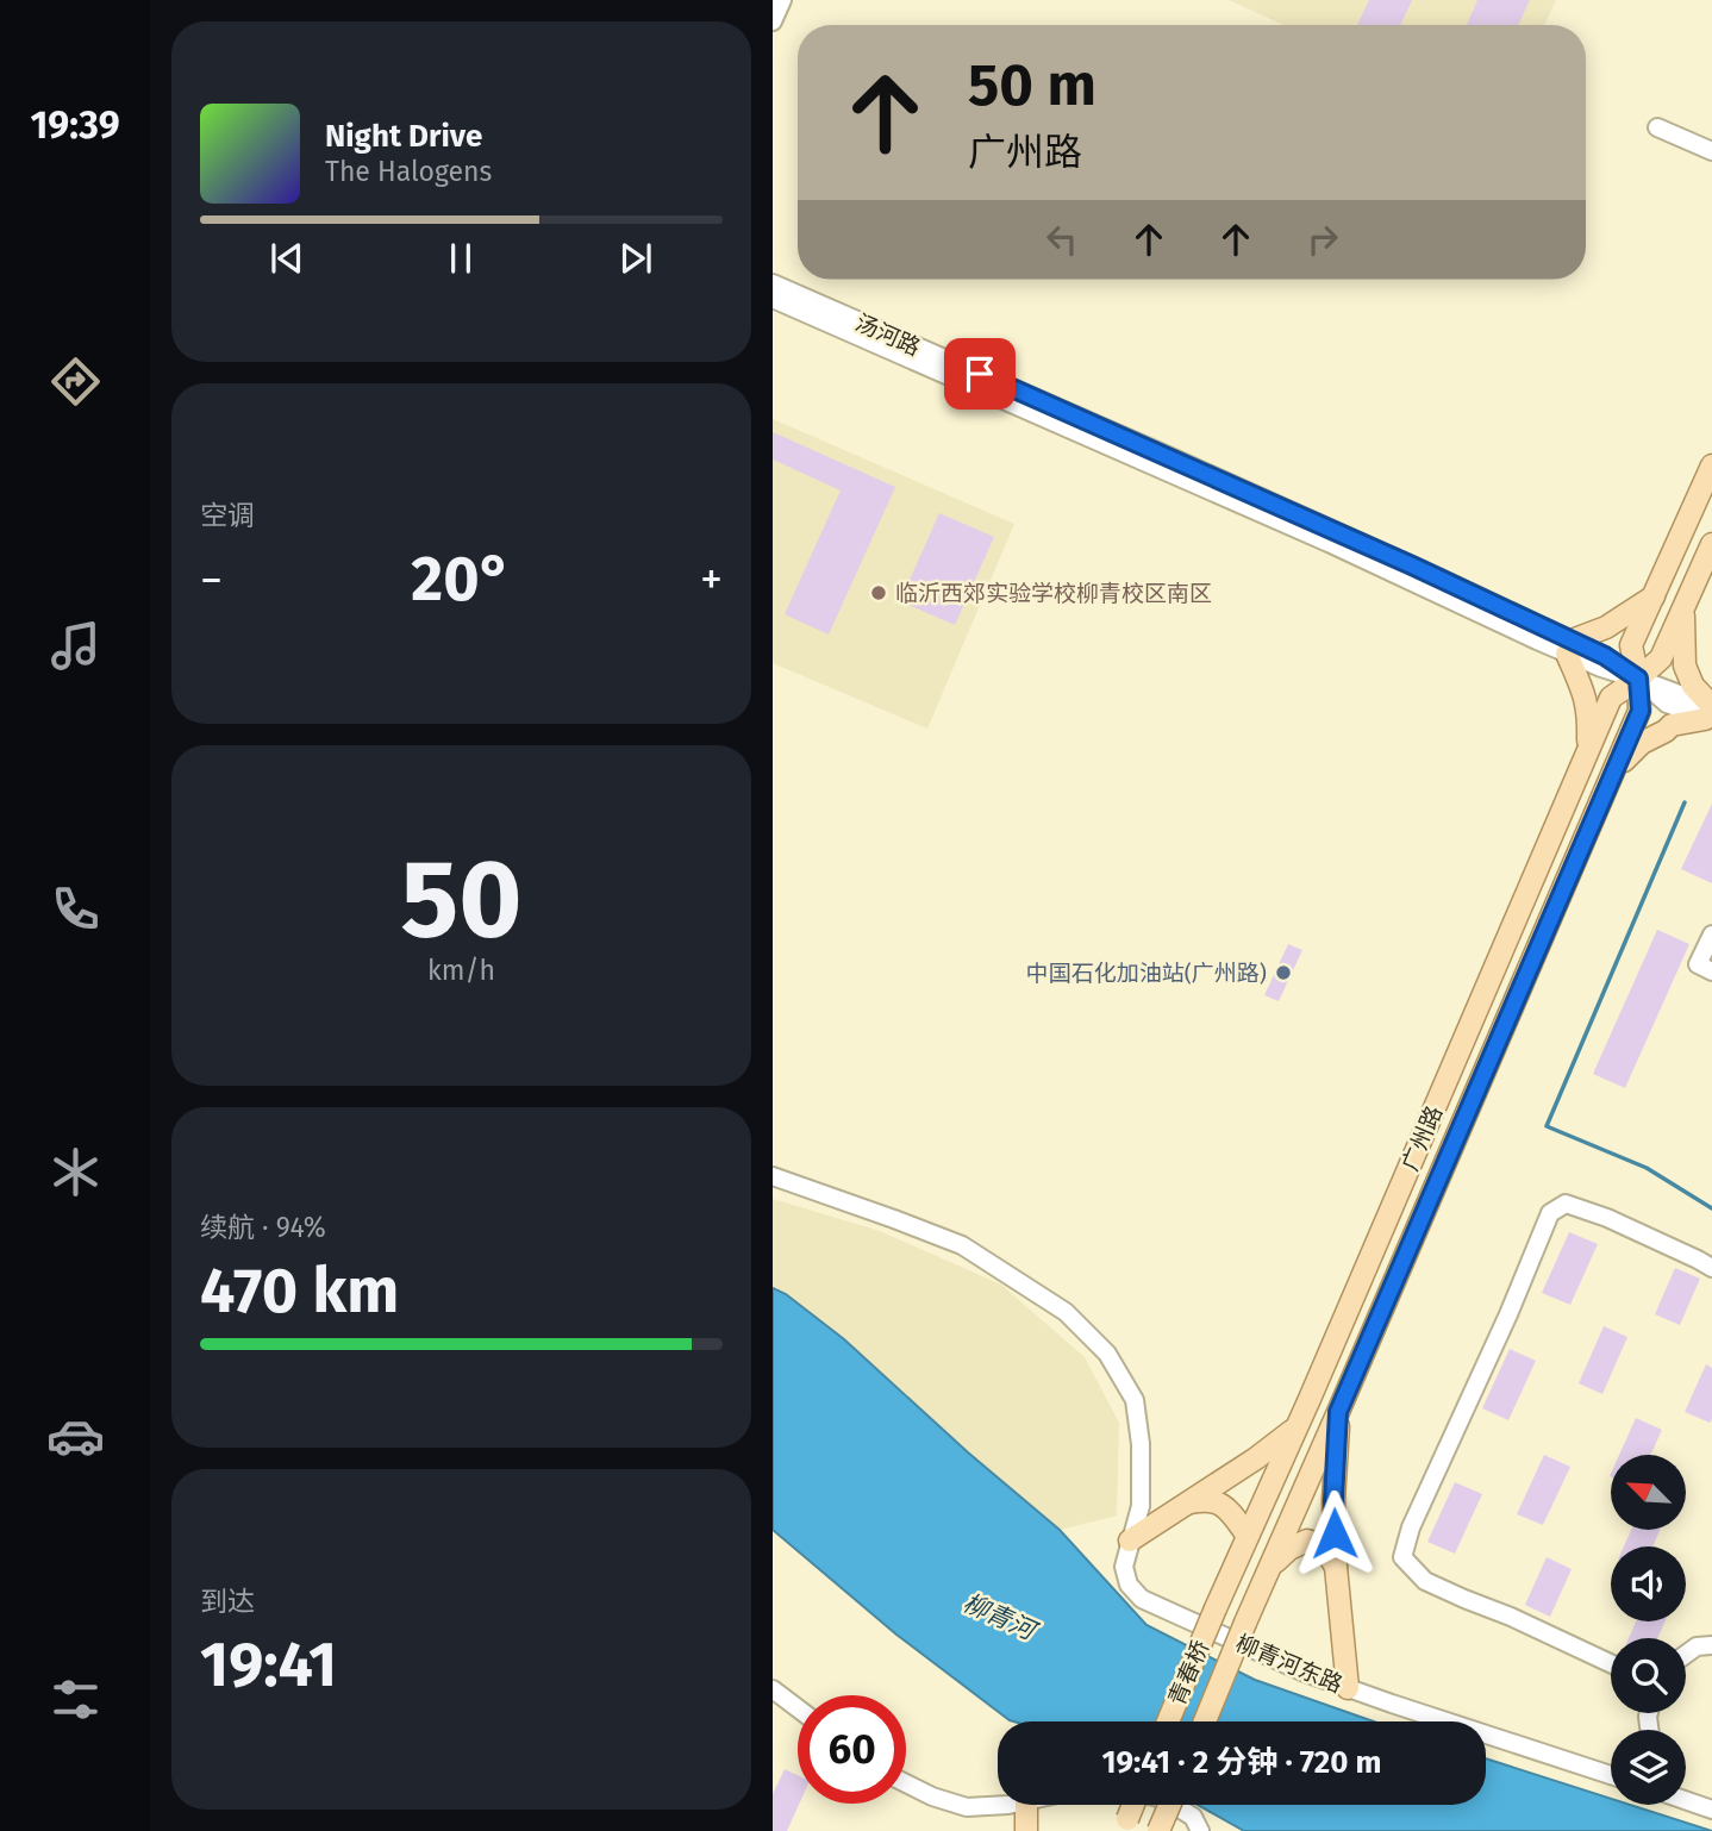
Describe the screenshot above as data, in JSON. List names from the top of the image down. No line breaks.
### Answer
{"streets":{"main road":["广州路","青春桥"],"street":["汤河路","柳青河东路"]},"crossings":[["汤河路","广州路"],["广州路","青春桥"]],"water":["柳青河"],"places":["临沂西郊实验学校柳青校区南区","中国石化加油站(广州路)"],"north":"top left","page":{"tabs":"19:39","turn":["50 m","广州路"],"song":["Night Drive","The Halogens"],"tile":["空调",["50","km/h"],["续航 · 94%","470 km"],["到达","19:41"]],"heat":["−","20°","+"],"limit":"60","trip":"19:41 · 2 分钟 · 720 m"}}
